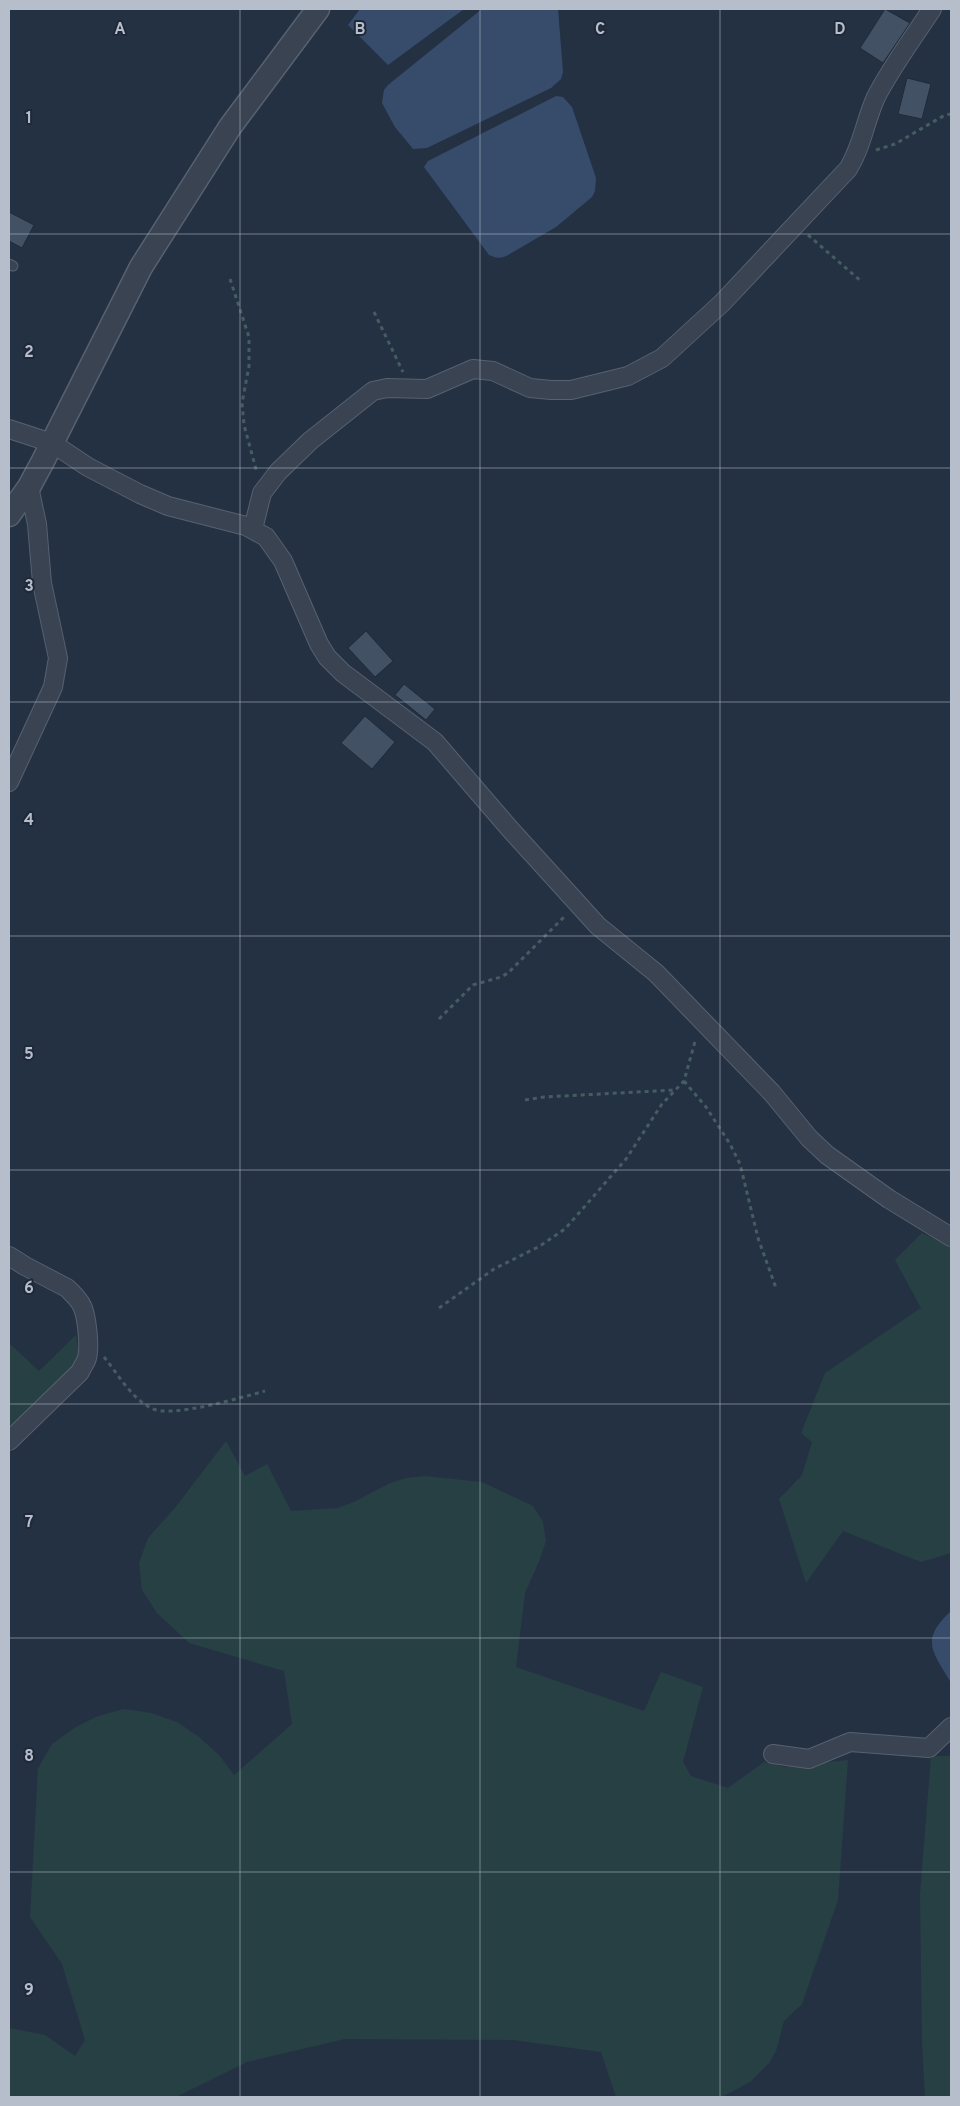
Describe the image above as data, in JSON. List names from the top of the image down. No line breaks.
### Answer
{"grid":{"columns":["A","B","C","D"],"rows":["1","2","3","4","5","6","7","8","9"]}}
